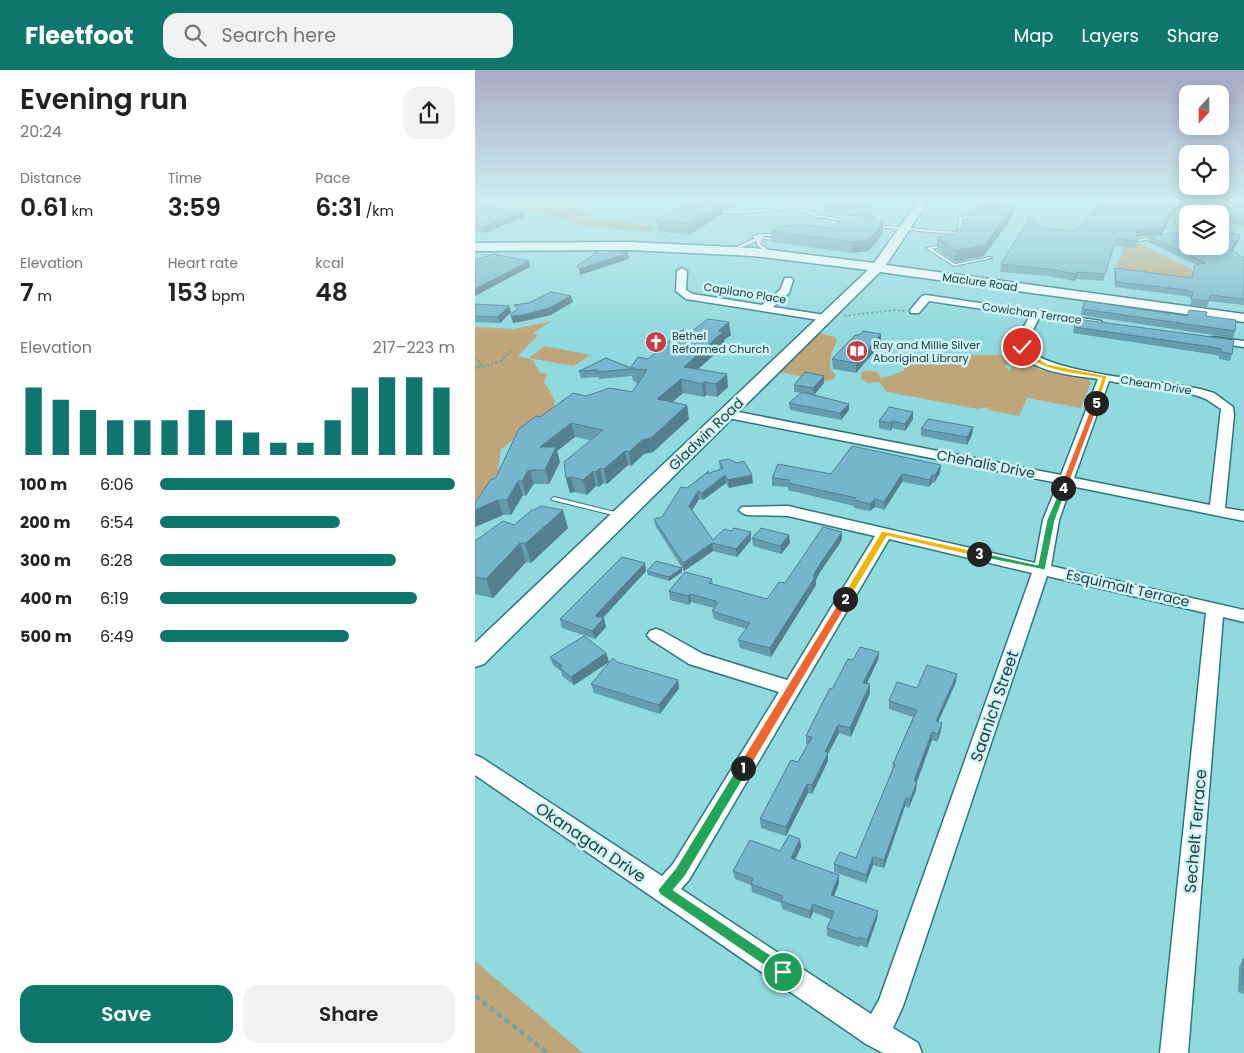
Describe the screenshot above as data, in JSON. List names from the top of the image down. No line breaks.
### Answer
{"streets":{"main road":["Maclure Road","Gladwin Road"],"street":["Capilano Place","Cowichan Terrace","Cheam Drive","Chehalis Drive","Esquimalt Terrace","Saanich Street","Sechelt Terrace","Okanagan Drive"]},"crossings":[["Maclure Road","Gladwin Road"],["Capilano Place","Gladwin Road"],["Cowichan Terrace","Cheam Drive"],["Cheam Drive","Chehalis Drive"],["Cheam Drive","Saanich Street"],["Gladwin Road","Chehalis Drive"],["Chehalis Drive","Saanich Street"],["Esquimalt Terrace","Saanich Street"],["Esquimalt Terrace","Sechelt Terrace"],["Saanich Street","Okanagan Drive"]],"places":{"church":["Bethel Reformed Church"],"library":["Ray and Millie Silver Aboriginal Library"]},"north":"bottom","page":{"header":"Fleetfoot","search":"Search here","nav":["Map","Layers","Share"],"heading":["Evening run","20:24"],"stats":[["Distance","0.61 km"],["Time","3:59"],["Pace","6:31 /km"],["Elevation","7 m"],["Heart rate","153 bpm"],["kcal","48"]],"chart":["Elevation","217–223 m"],"pins":["5","4","3","2","1"],"list":[{"name":"100 m","note":"6:06"},{"name":"200 m","note":"6:54"},{"name":"300 m","note":"6:28"},{"name":"400 m","note":"6:19"},{"name":"500 m","note":"6:49"}],"buttons":["Save","Share"]}}
